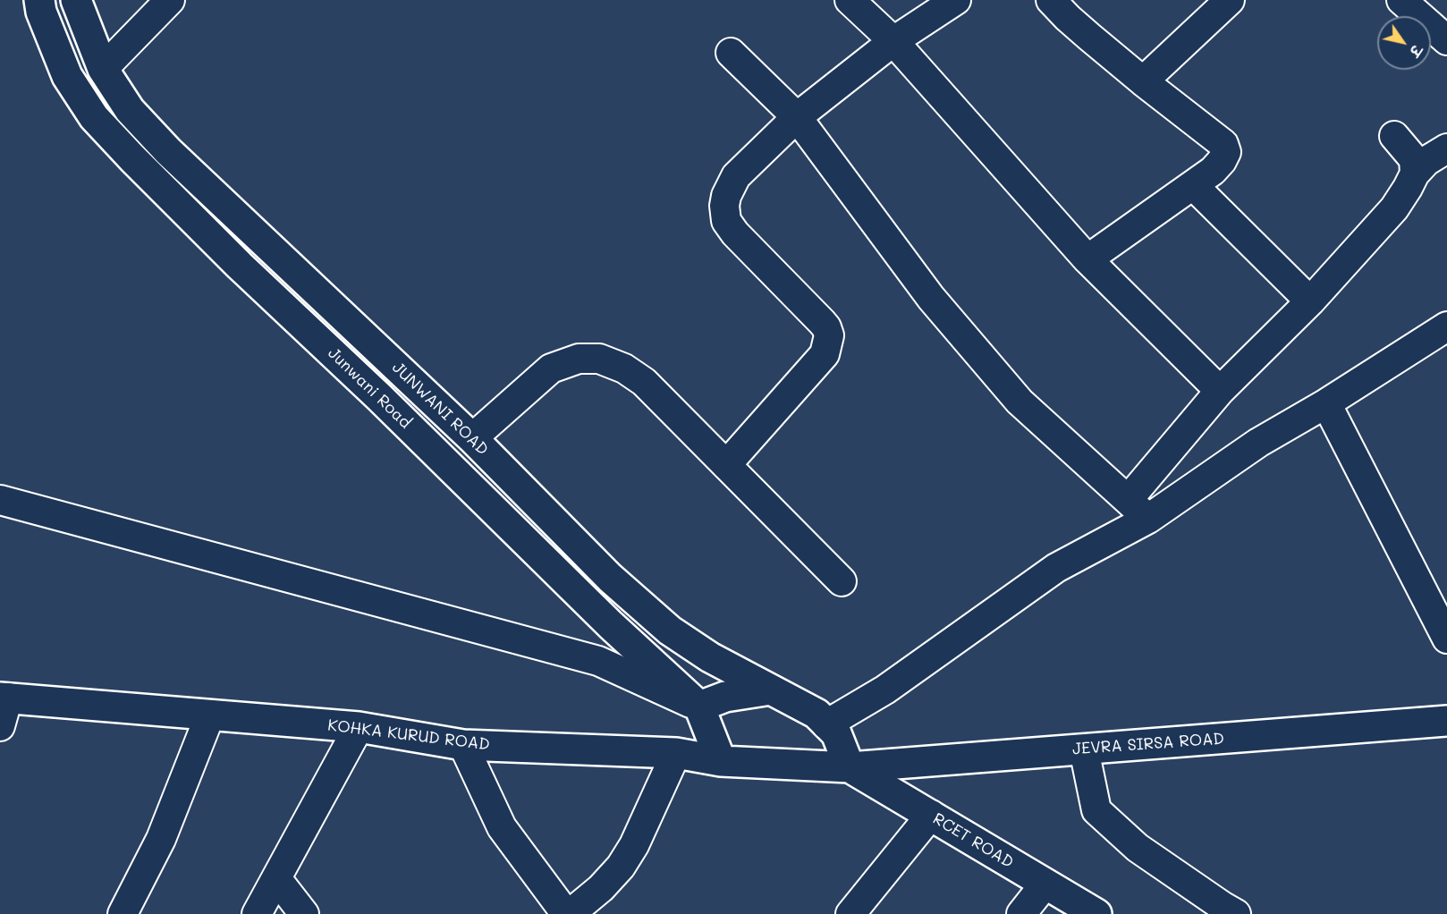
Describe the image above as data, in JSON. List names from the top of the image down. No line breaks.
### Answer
{"streets":{"main road":["Junwani Road","JUNWANI ROAD","KOHKA KURUD ROAD","JEVRA SIRSA ROAD","RCET ROAD"]},"crossings":[["Junwani Road","KOHKA KURUD ROAD"],["JUNWANI ROAD","KOHKA KURUD ROAD"],["JUNWANI ROAD","JEVRA SIRSA ROAD"],["JUNWANI ROAD","RCET ROAD"],["KOHKA KURUD ROAD","JEVRA SIRSA ROAD"],["KOHKA KURUD ROAD","RCET ROAD"],["JEVRA SIRSA ROAD","RCET ROAD"]],"north":"bottom right"}
